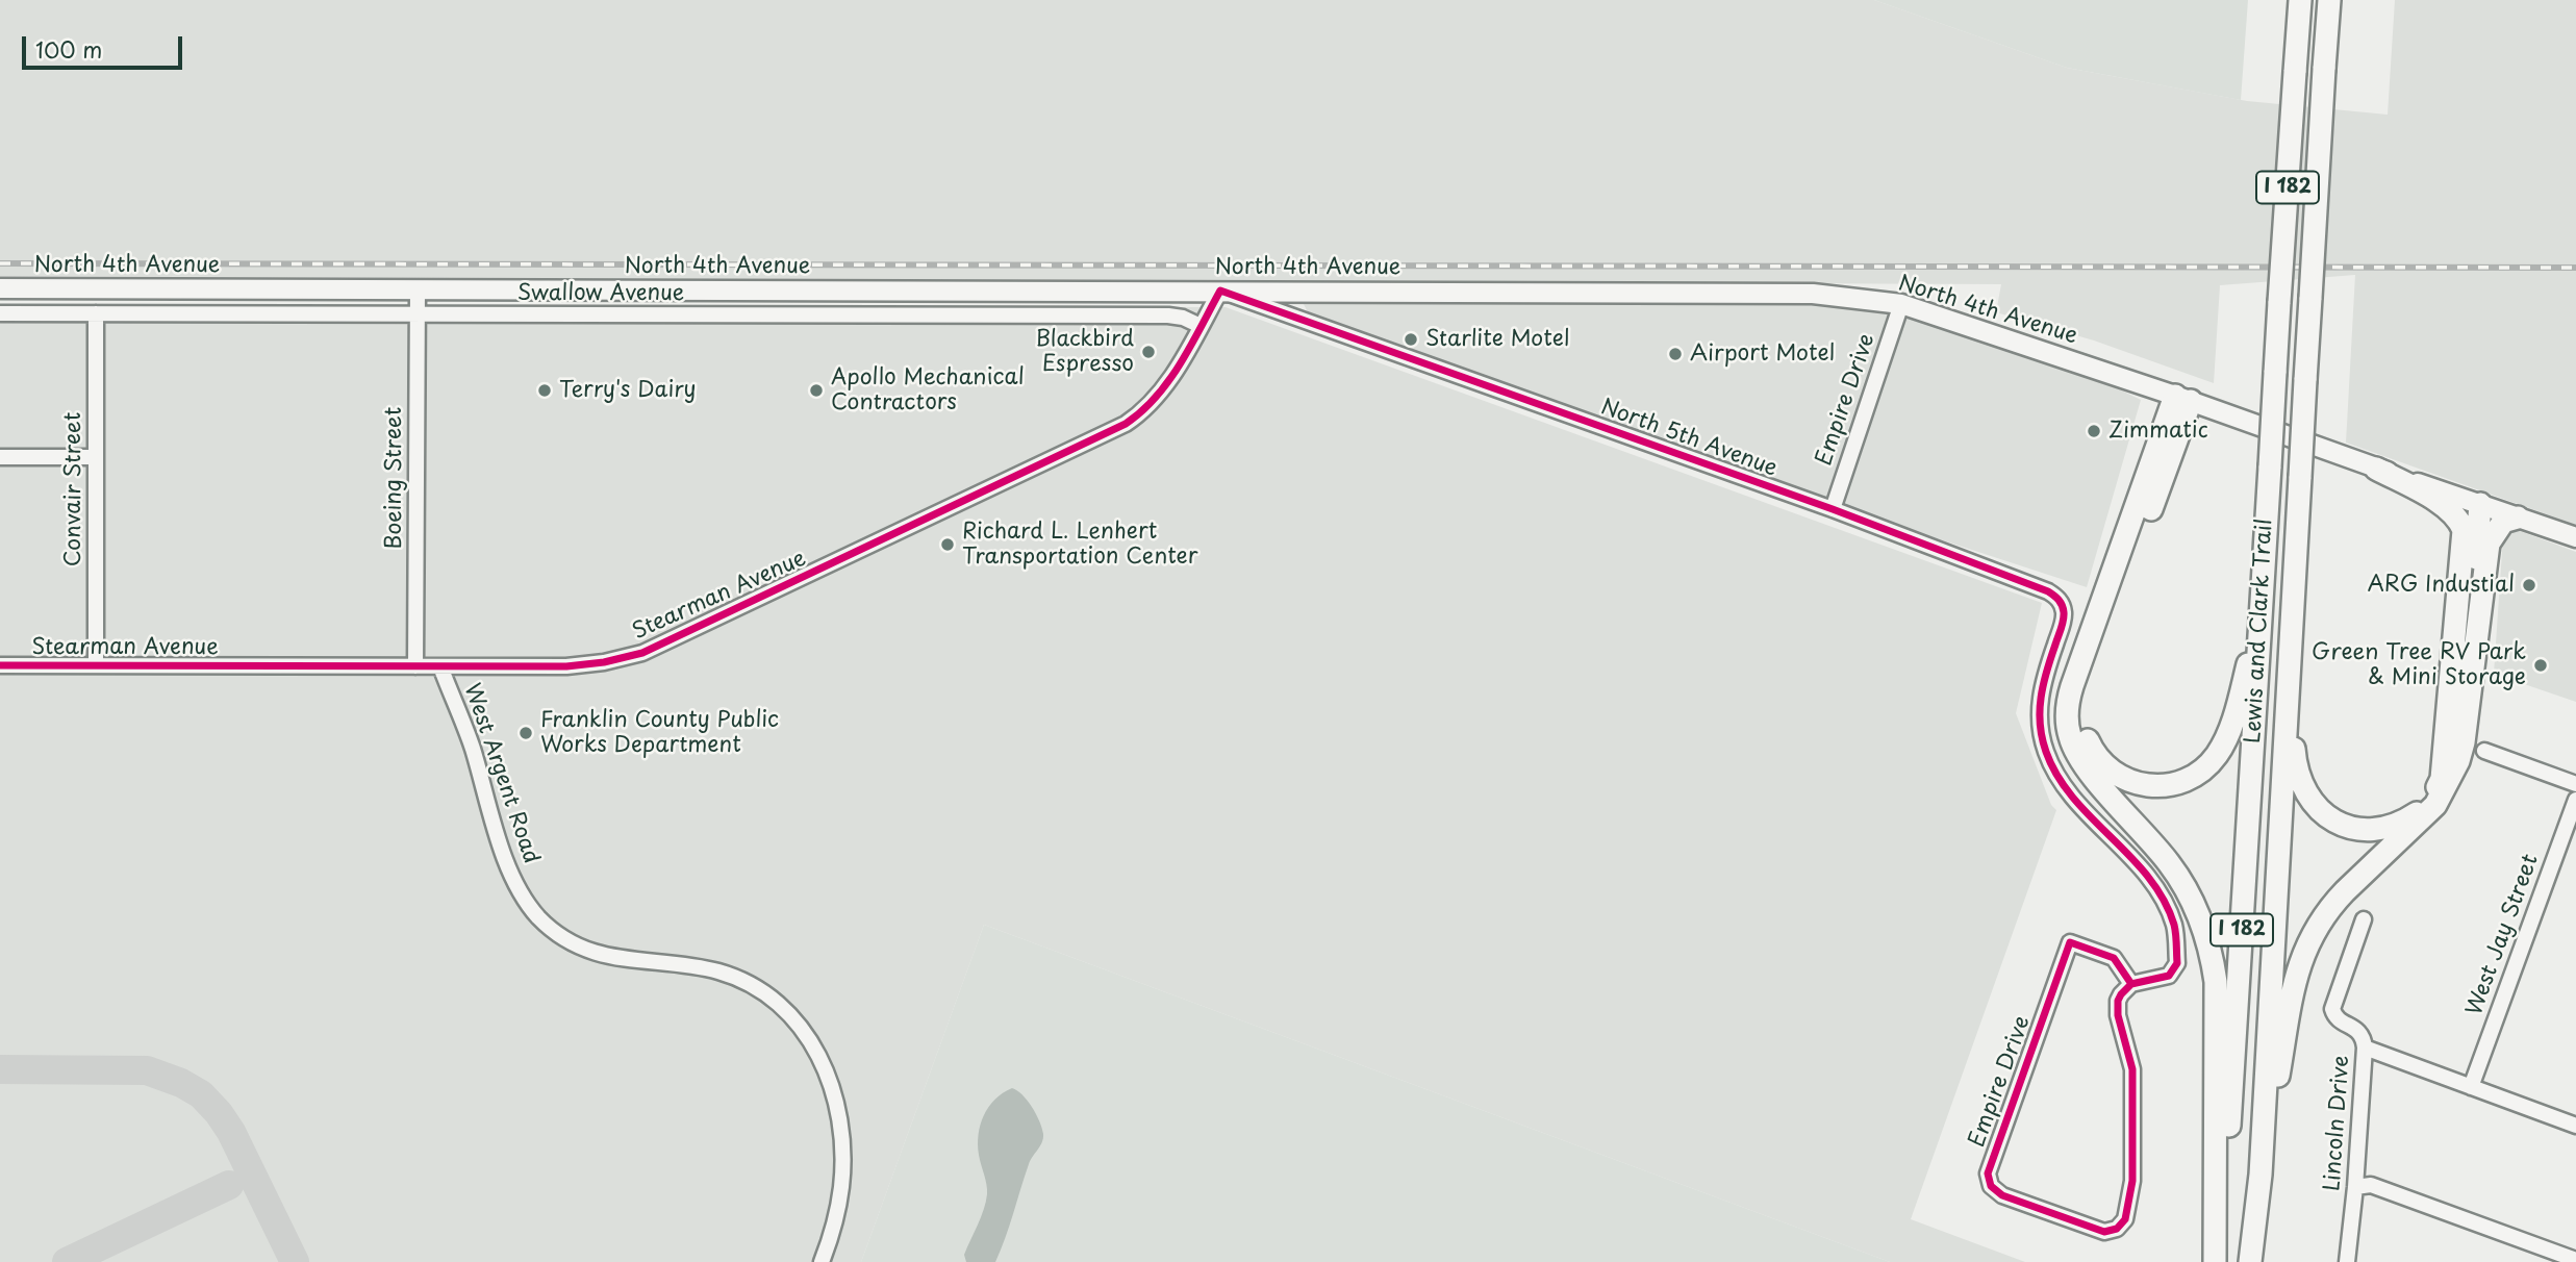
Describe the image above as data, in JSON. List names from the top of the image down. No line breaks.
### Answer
{"streets":{"highway":["I 182","Lewis and Clark Trail"],"main road":["North 4th Avenue"],"street":["Swallow Avenue","Empire Drive","North 5th Avenue","Boeing Street","Convair Street","Stearman Avenue","West Argent Road","West Jay Street","Lincoln Drive"]},"crossings":[["North 4th Avenue","Empire Drive"],["North 4th Avenue","North 5th Avenue"],["North 4th Avenue","Boeing Street"],["North 4th Avenue","Stearman Avenue"],["Swallow Avenue","Boeing Street"],["Swallow Avenue","Convair Street"],["Swallow Avenue","Stearman Avenue"],["Empire Drive","North 5th Avenue"],["North 5th Avenue","Stearman Avenue"],["Boeing Street","Stearman Avenue"],["Convair Street","Stearman Avenue"],["Stearman Avenue","West Argent Road"]],"places":["Starlite Motel","Blackbird Espresso","Airport Motel","Terry's Dairy","Apollo Mechanical Contractors","Zimmatic","Richard L. Lenhert Transportation Center","ARG Industial","Green Tree RV Park & Mini Storage","Franklin County Public Works Department"],"scale_bar":"100 m"}
